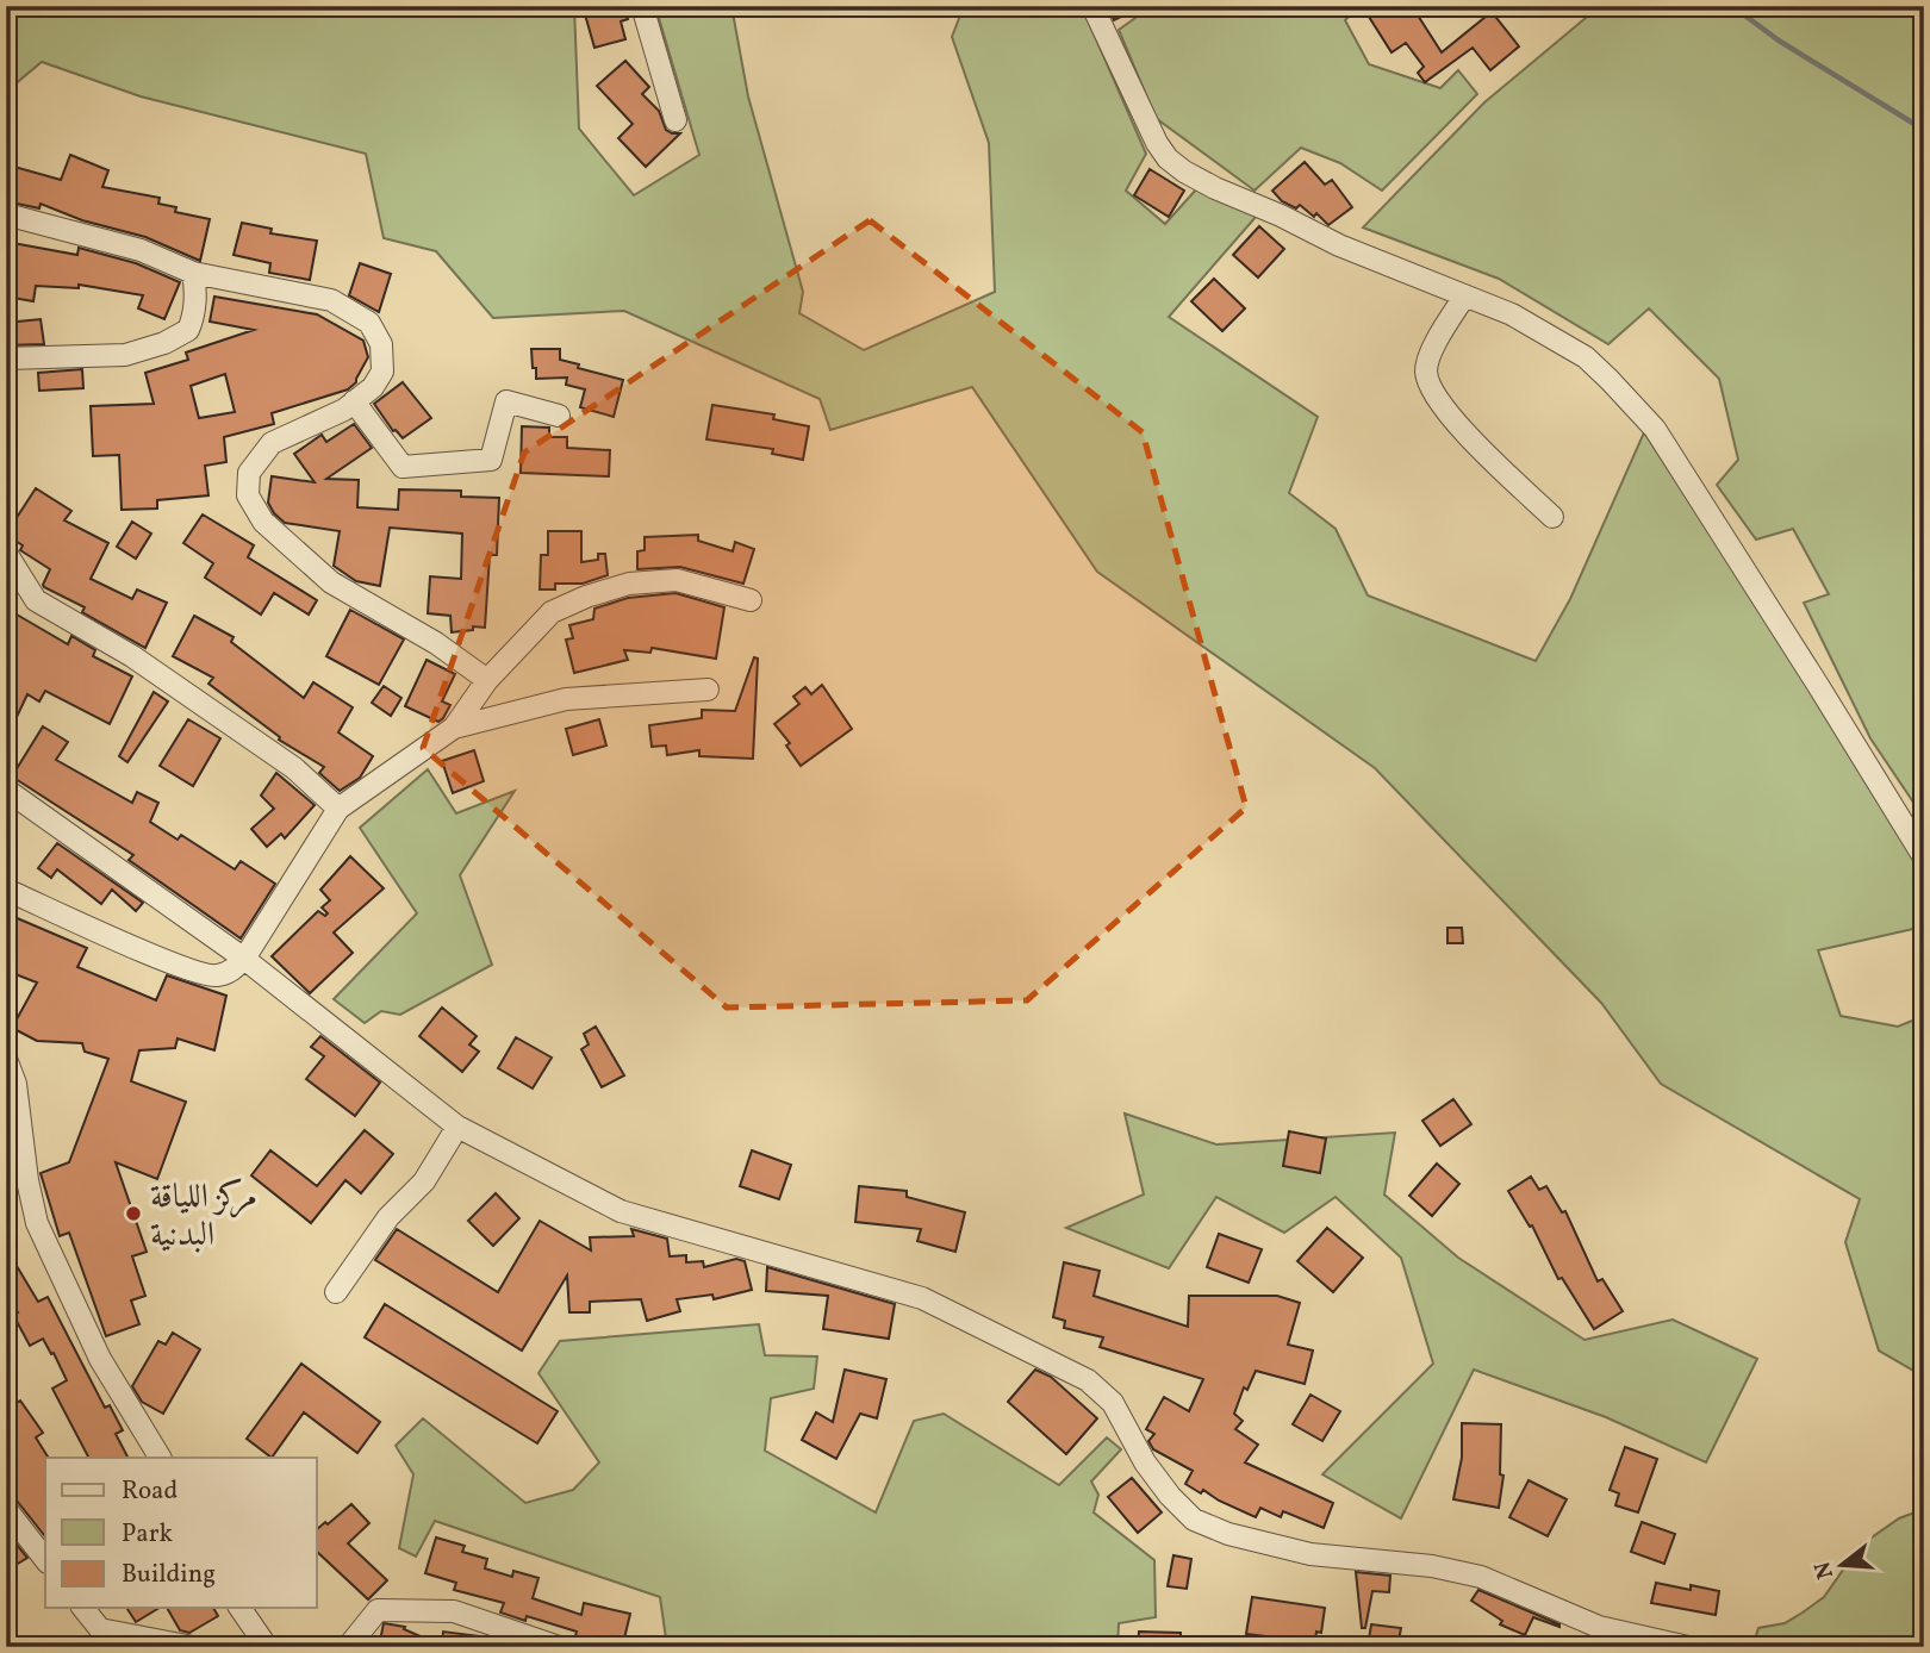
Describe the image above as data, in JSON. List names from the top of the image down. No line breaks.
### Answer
{"places":["مركز اللياقة البدنية"],"legend":["Road","Park","Building"],"north":"left"}
